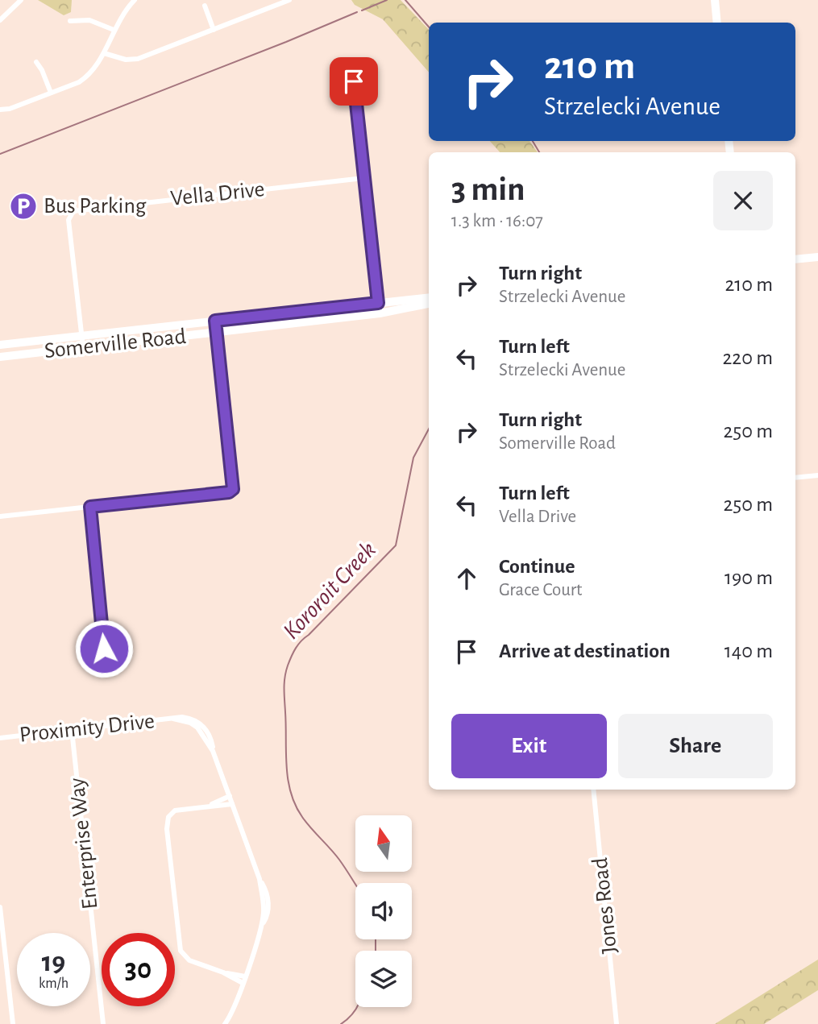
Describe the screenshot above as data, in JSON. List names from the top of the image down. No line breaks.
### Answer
{"streets":{"main road":["Somerville Road"],"street":["Vella Drive","Proximity Drive","Enterprise Way","Jones Road"]},"crossings":[["Vella Drive","Somerville Road"],["Proximity Drive","Enterprise Way"]],"water":["Kororoit Creek"],"places":{"parking":["Bus Parking"]},"north":"top","page":{"turn":["210 m","Strzelecki Avenue"],"heading":["3 min","1.3 km · 16:07"],"list":[{"name":"Turn right","note":"Strzelecki Avenue","value":"210 m"},{"name":"Turn left","note":"Strzelecki Avenue","value":"220 m"},{"name":"Turn right","note":"Somerville Road","value":"250 m"},{"name":"Turn left","note":"Vella Drive","value":"250 m"},{"name":"Continue","note":"Grace Court","value":"190 m"},{"name":"Arrive at destination","value":"140 m"}],"buttons":["Exit","Share"],"speed":"19 km/h","limit":"30"}}
